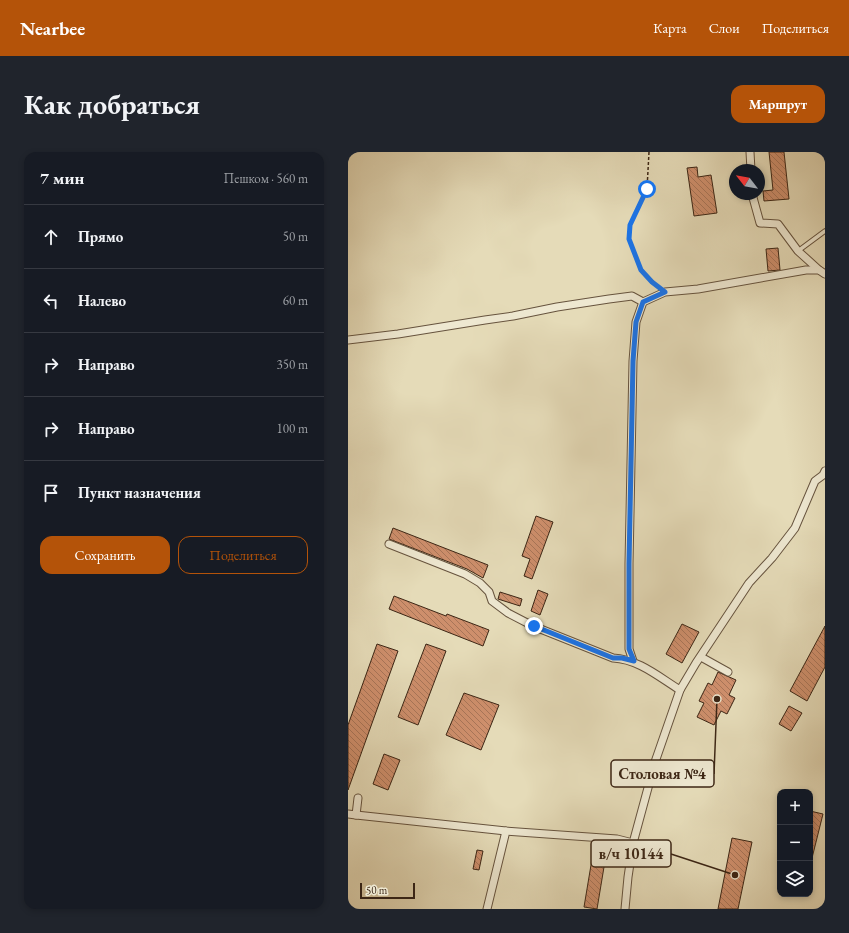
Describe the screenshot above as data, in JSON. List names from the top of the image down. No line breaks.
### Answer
{"places":["Столовая №4","в/ч 10144"],"scale_bar":"50 m","north":"top left","page":{"header":"Nearbee","nav":["Карта","Слои","Поделиться"],"buttons":["Маршрут",["Сохранить","Поделиться"]],"title":"Как добраться","heading":["7 мин","Пешком · 560 m"],"list":[["Прямо","50 m"],["Налево","60 m"],["Направо","350 m"],["Направо","100 m"],"Пункт назначения"],"map_buttons":["+","−"],"scale":"50 m"}}
